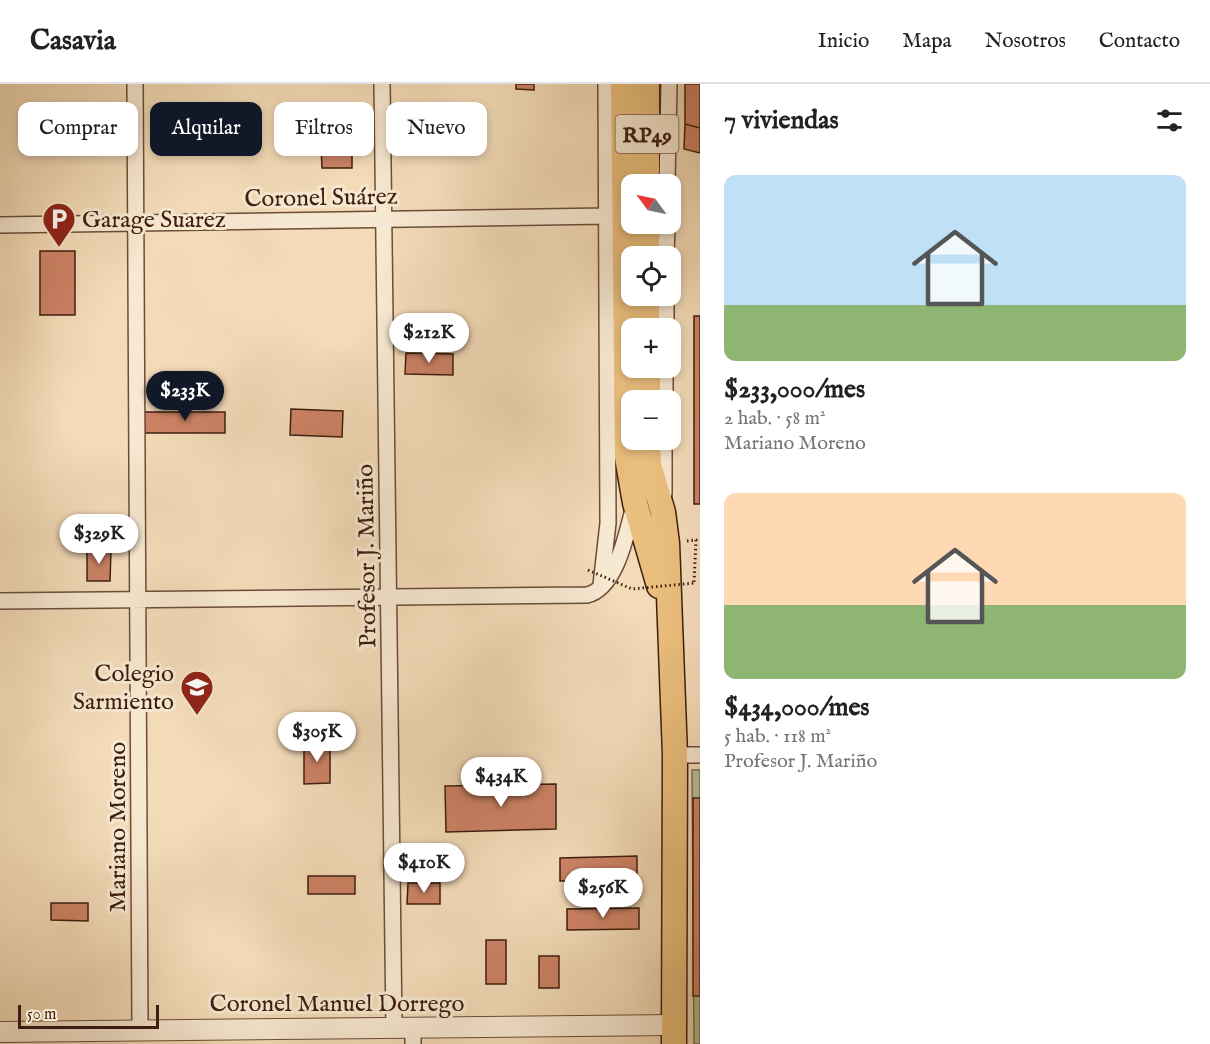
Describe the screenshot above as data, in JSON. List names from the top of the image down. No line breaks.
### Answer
{"streets":{"main road":["RP49"],"street":["Coronel Suárez","Profesor J. Mariño","Mariano Moreno","Coronel Manuel Dorrego"]},"crossings":[["RP49","Coronel Manuel Dorrego"],["Coronel Suárez","Profesor J. Mariño"],["Coronel Suárez","Mariano Moreno"],["Profesor J. Mariño","Coronel Manuel Dorrego"],["Mariano Moreno","Coronel Manuel Dorrego"]],"places":{"parking":["Garage Suarez"],"school or university":["Colegio Sarmiento"]},"scale_bar":"50 m","north":"top left","page":{"header":"Casavia","nav":["Inicio","Mapa","Nosotros","Contacto"],"heading":"7 viviendas","chip":["Comprar","Alquilar","Filtros","Nuevo"],"list":[{"name":"$233,000/mes","note":"2 hab. · 58 m² · Mariano Moreno"},{"name":"$434,000/mes","note":"5 hab. · 118 m² · Profesor J. Mariño"}],"map_buttons":["+","−"],"price":["$212K","$233K","$329K","$305K","$434K","$410K","$256K"],"scale":"50 m"}}
